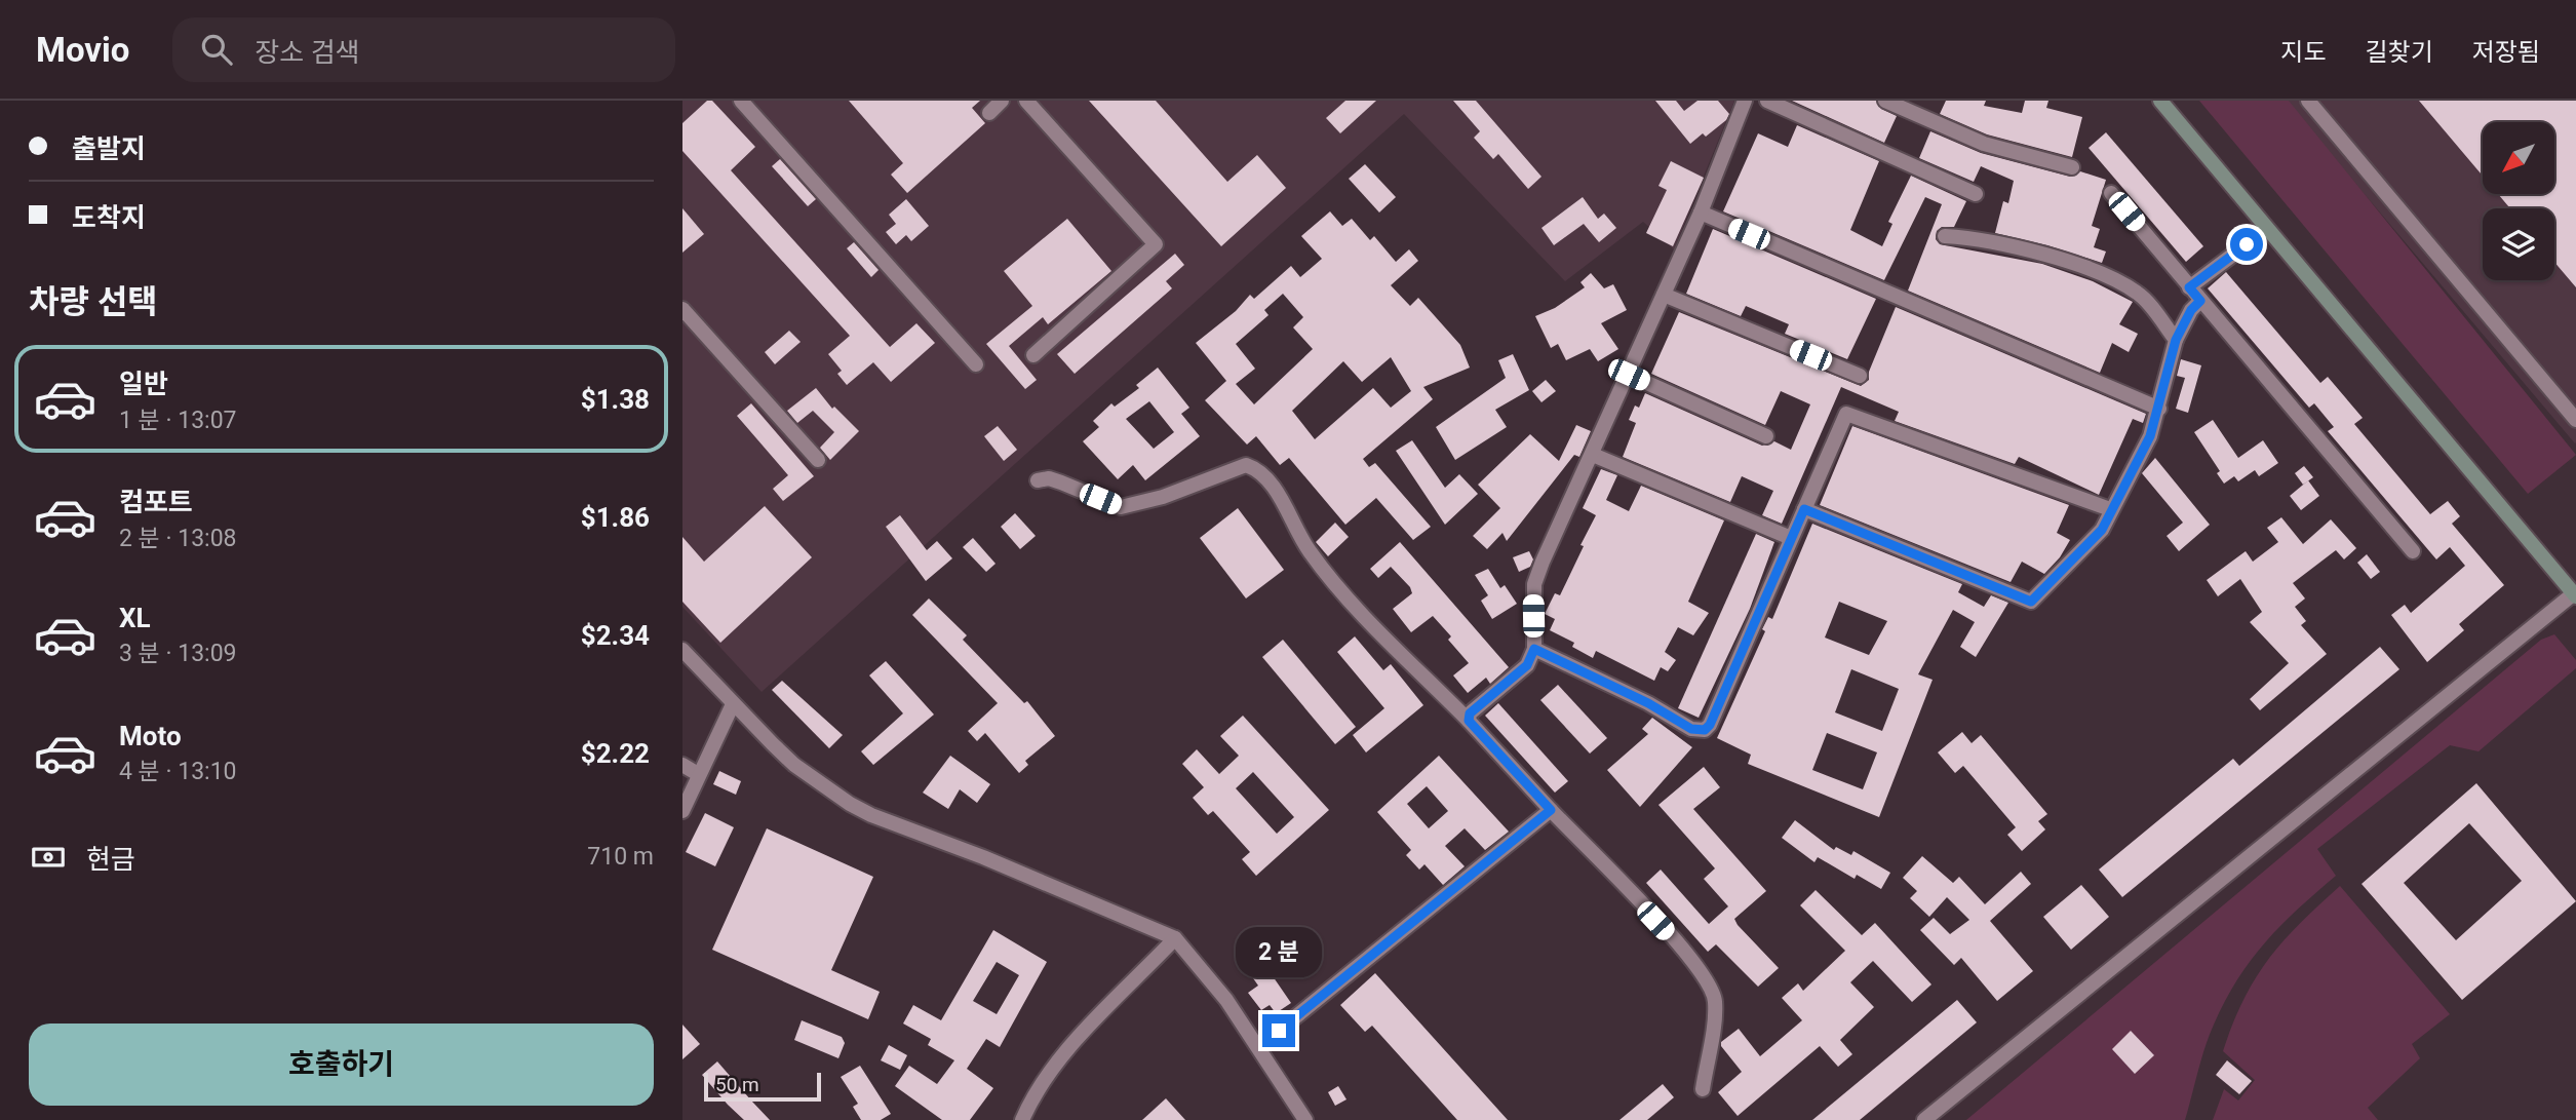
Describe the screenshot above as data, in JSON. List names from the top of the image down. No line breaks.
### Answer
{"scale_bar":"50 m","north":"bottom left","page":{"header":"Movio","search":"장소 검색","nav":["지도","길찾기","저장됨"],"banner":["출발지","도착지"],"heading":"차량 선택","list":[{"name":"일반","note":"1 분 · 13:07","value":"$1.38"},{"name":"컴포트","note":"2 분 · 13:08","value":"$1.86"},{"name":"XL","note":"3 분 · 13:09","value":"$2.34"},{"name":"Moto","note":"4 분 · 13:10","value":"$2.22"}],"pay":["현금","710 m"],"bubble":"2 분","buttons":"호출하기","scale":"50 m"}}
